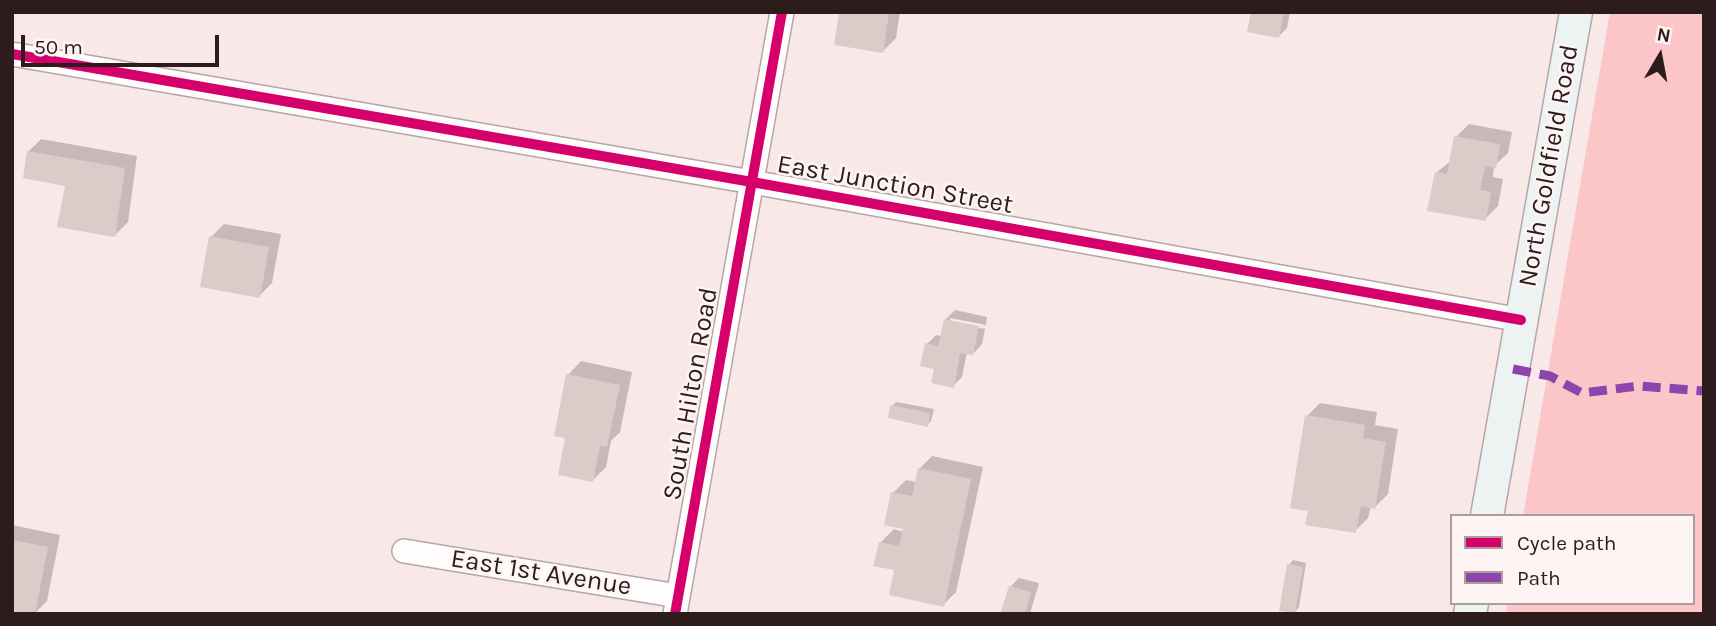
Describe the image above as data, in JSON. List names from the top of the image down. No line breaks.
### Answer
{"streets":{"main road":["North Goldfield Road"],"street":["East Junction Street","South Hilton Road","East 1st Avenue"]},"crossings":[["North Goldfield Road","East Junction Street"],["East Junction Street","South Hilton Road"],["South Hilton Road","East 1st Avenue"]],"legend":["Cycle path","Path"],"scale_bar":"50 m","north":"top"}
